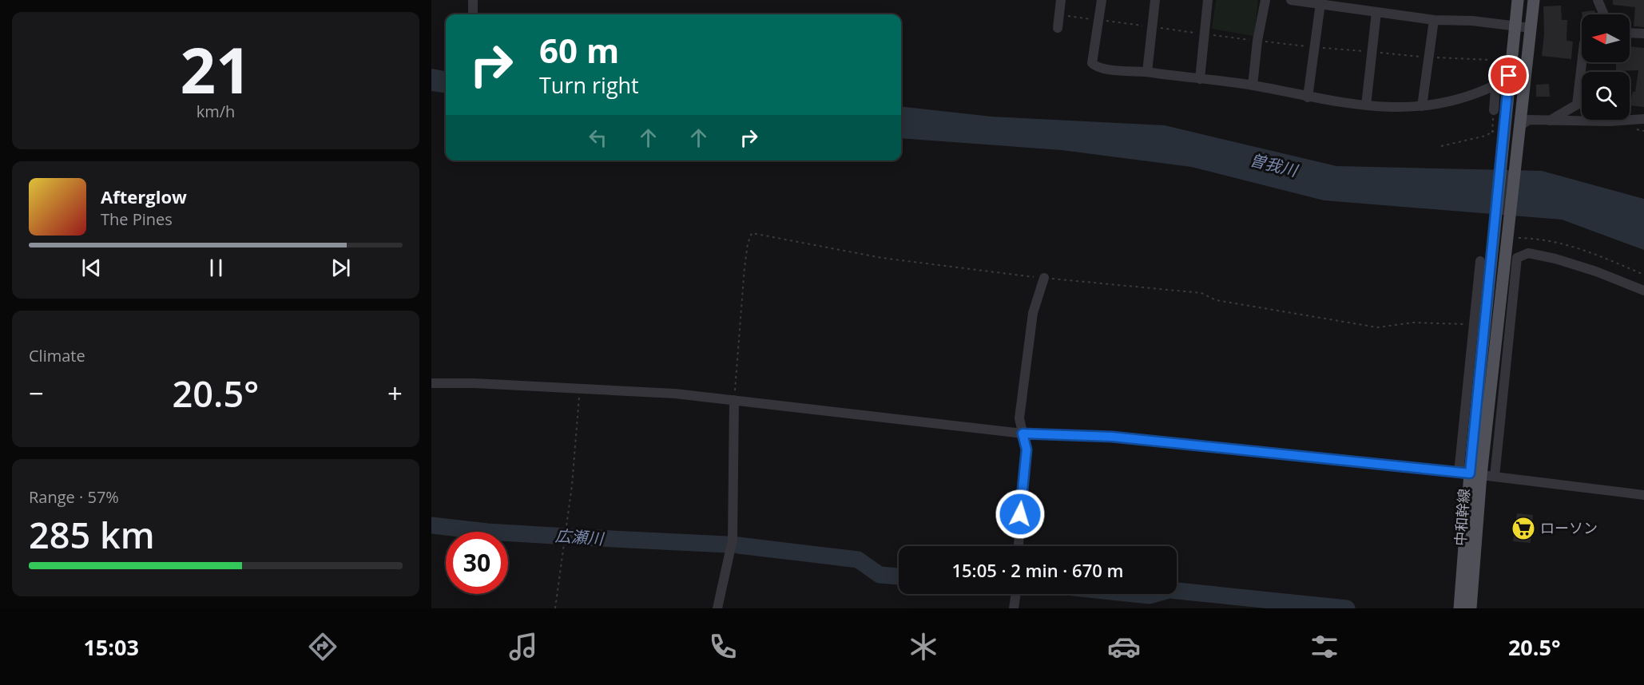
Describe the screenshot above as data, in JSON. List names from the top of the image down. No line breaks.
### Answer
{"streets":{"main road":["中和幹線"]},"water":["曽我川","広瀬川"],"places":{"supermarket":["ローソン"]},"north":"left","page":{"tile":[["21","km/h"],"Climate",["Range · 57%","285 km"]],"turn":["60 m","Turn right"],"song":["Afterglow","The Pines"],"heat":["−","20.5°","+"],"limit":"30","trip":"15:05 · 2 min · 670 m","tabs":["15:03","20.5°"]}}
